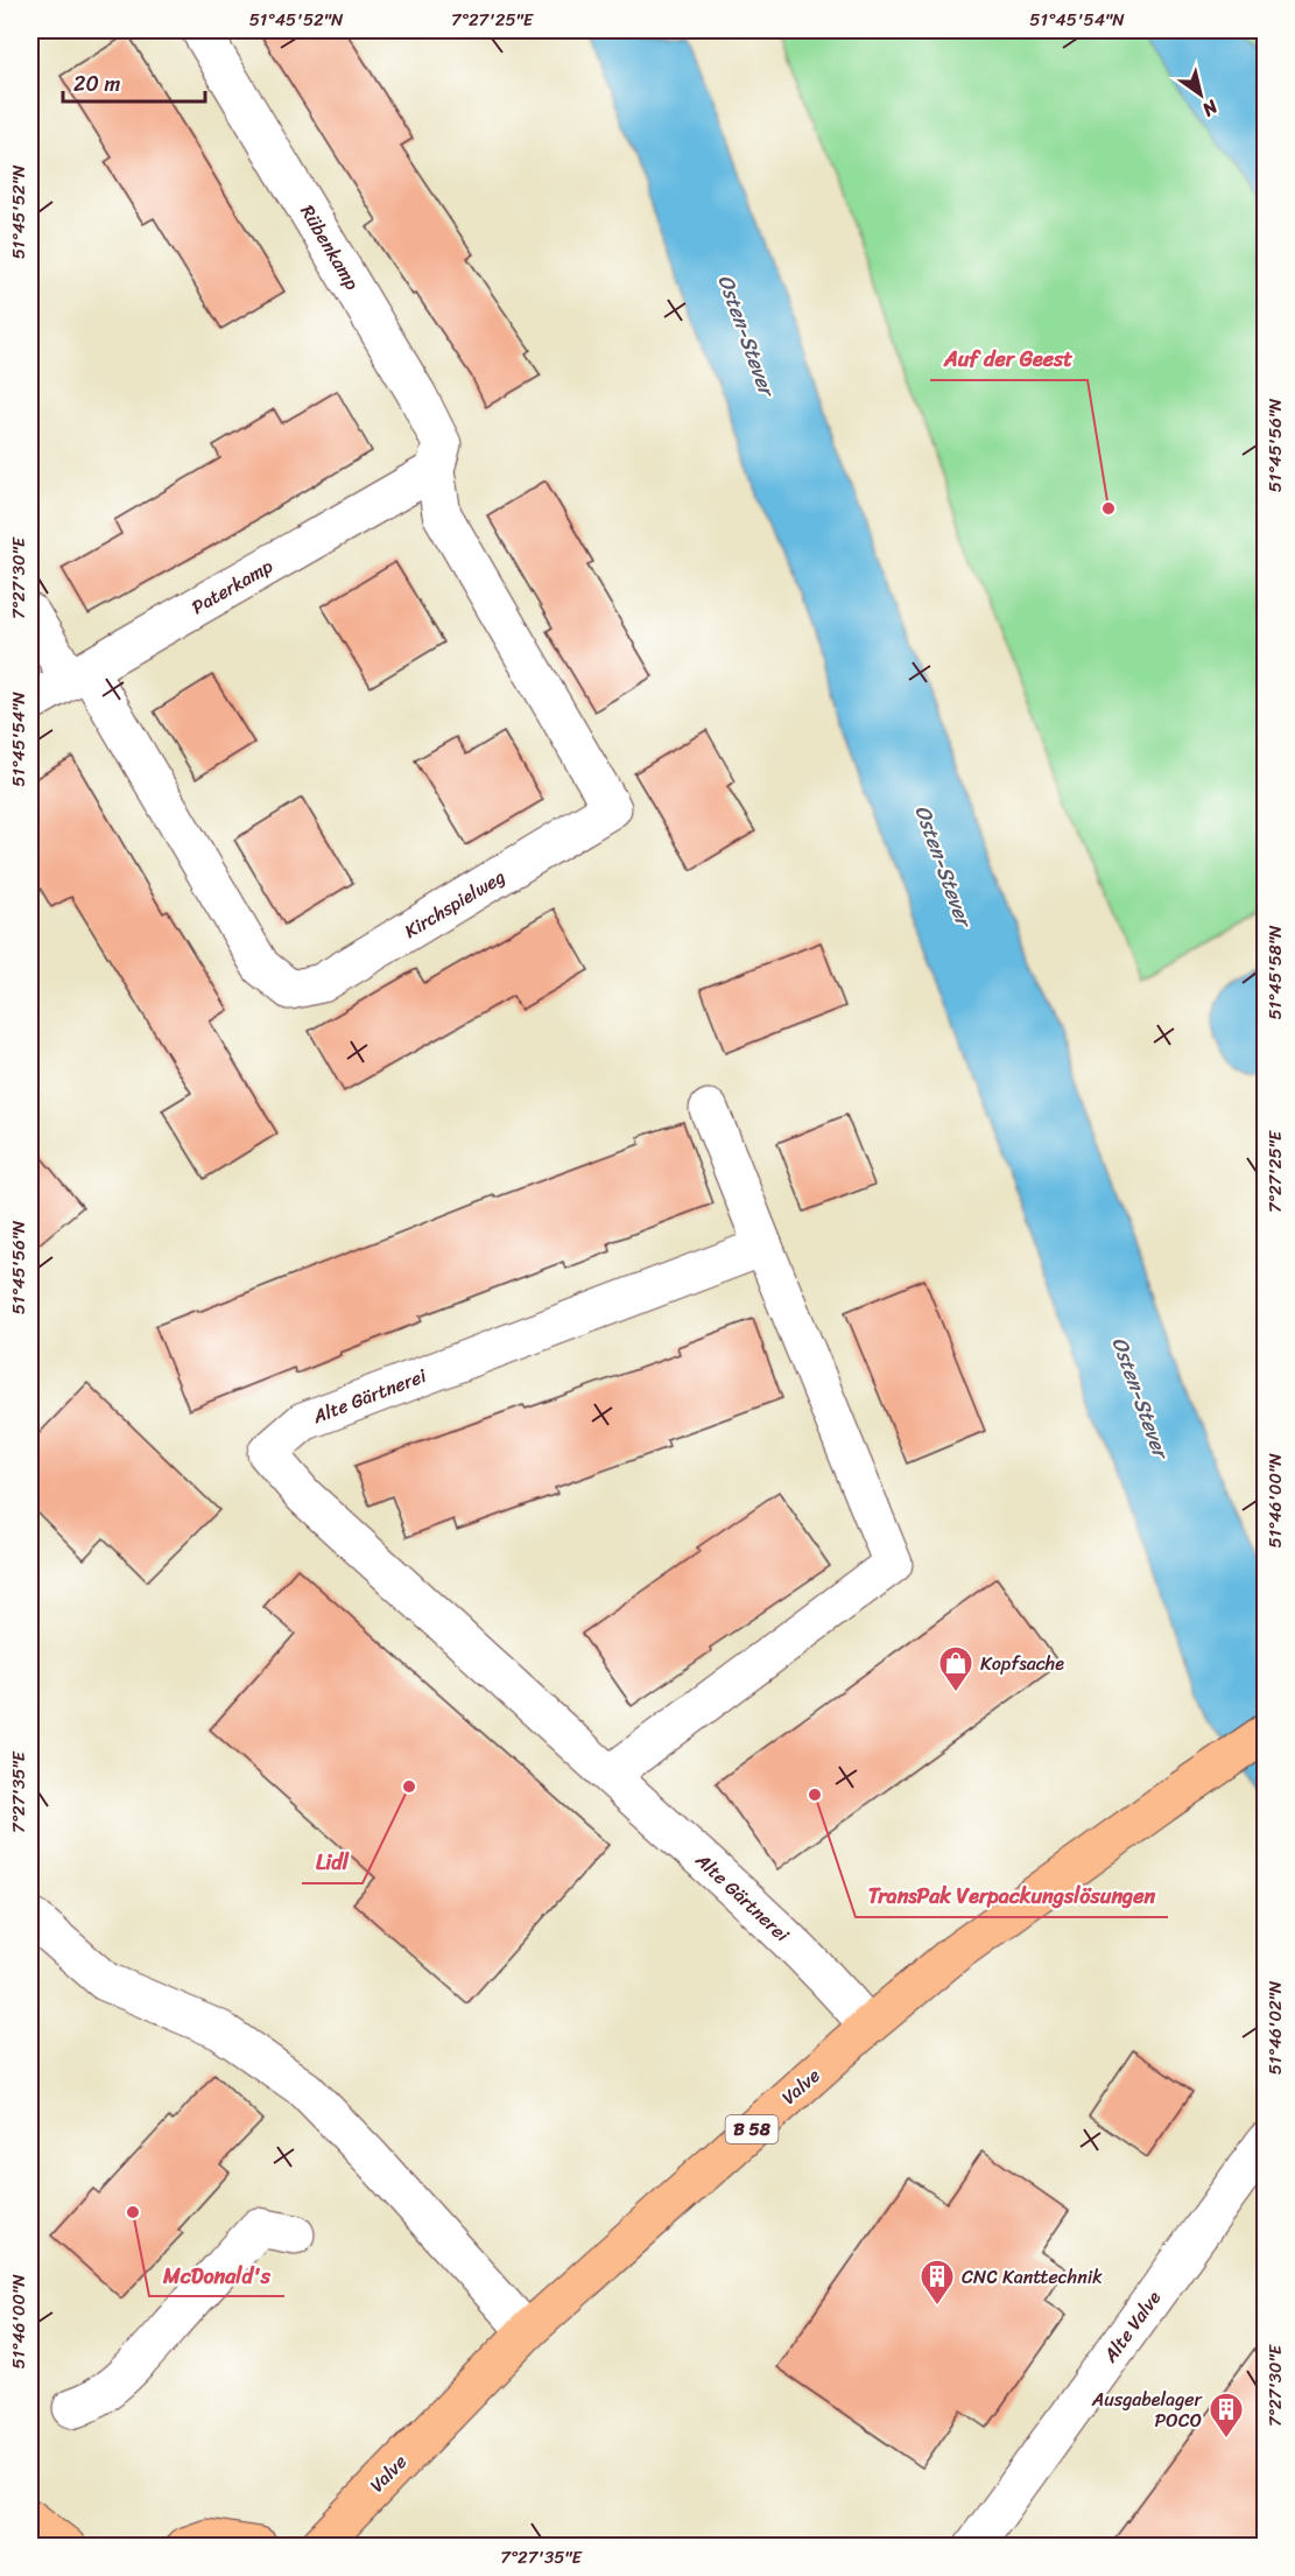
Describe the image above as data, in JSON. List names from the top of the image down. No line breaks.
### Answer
{"streets":{"main road":["Valve","B 58"],"street":["Rübenkamp","Paterkamp","Kirchspielweg","Alte Gärtnerei","Alte Valve"]},"crossings":[["Rübenkamp","Paterkamp"],["Rübenkamp","Kirchspielweg"],["Paterkamp","Kirchspielweg"],["Alte Gärtnerei","Valve"]],"water":["Osten-Stever"],"places":{"other":["Auf der Geest","Lidl","TransPak Verpackungslösungen","McDonald's"],"shop":["Kopfsache"],"building":["CNC Kanttechnik","Ausgabelager POCO"]},"scale_bar":"20 m","north":"bottom right","coordinates":["51°45'52\"N","7°27'25\"E","51°45'54\"N","51°45'56\"N","7°27'30\"E","51°45'58\"N","51°46'00\"N","7°27'35\"E","51°46'02\"N"]}
